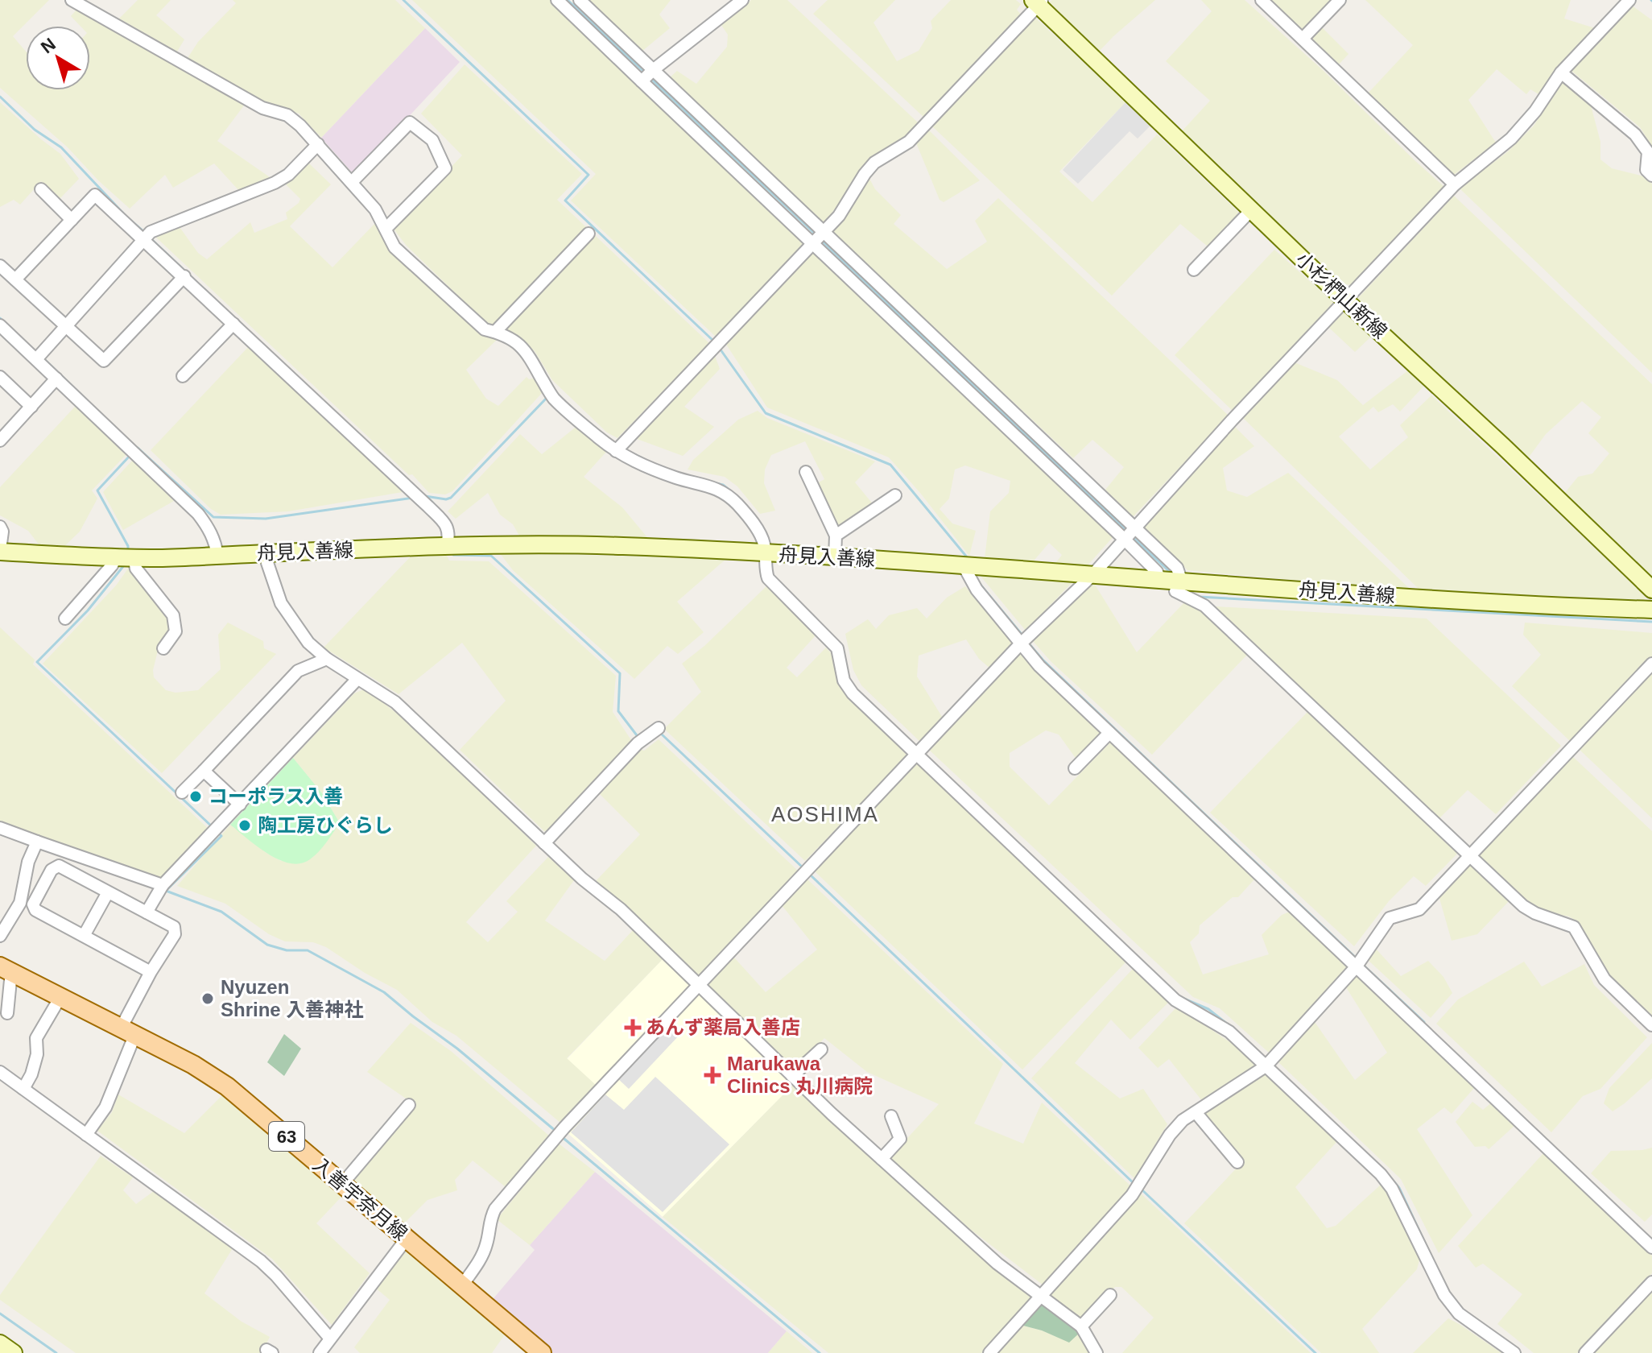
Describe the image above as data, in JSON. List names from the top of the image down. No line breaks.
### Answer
{"streets":{"main road":["小杉椚山新線","舟見入善線","63","入善宇奈月線"]},"districts":["AOSHIMA"],"places":{"other":["コーポラス入善","陶工房ひぐらし","Nyuzen Shrine 入善神社"],"health":["あんず薬局入善店","Marukawa Clinics 丸川病院"]},"north":"top left"}
